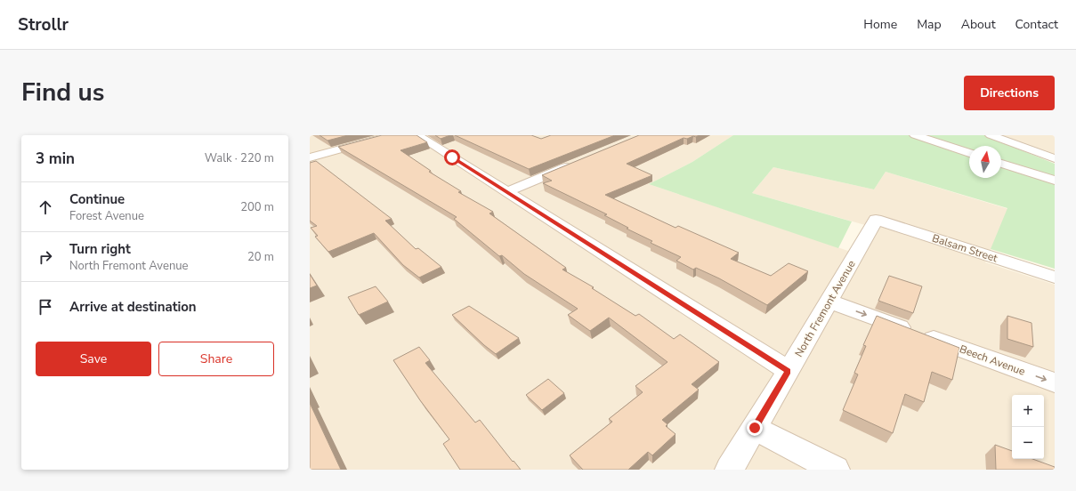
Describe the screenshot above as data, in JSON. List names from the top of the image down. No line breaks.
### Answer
{"streets":{"street":["Balsam Street","North Fremont Avenue","Beech Avenue"]},"crossings":[["Balsam Street","North Fremont Avenue"],["North Fremont Avenue","Beech Avenue"]],"one_way":["Beech Avenue"],"north":"top","page":{"header":"Strollr","nav":["Home","Map","About","Contact"],"title":"Find us","buttons":["Directions",["Save","Share"]],"heading":["3 min","Walk · 220 m"],"list":[["Continue","Forest Avenue","200 m"],["Turn right","North Fremont Avenue","20 m"],"Arrive at destination"],"map_buttons":["+","−"]}}
